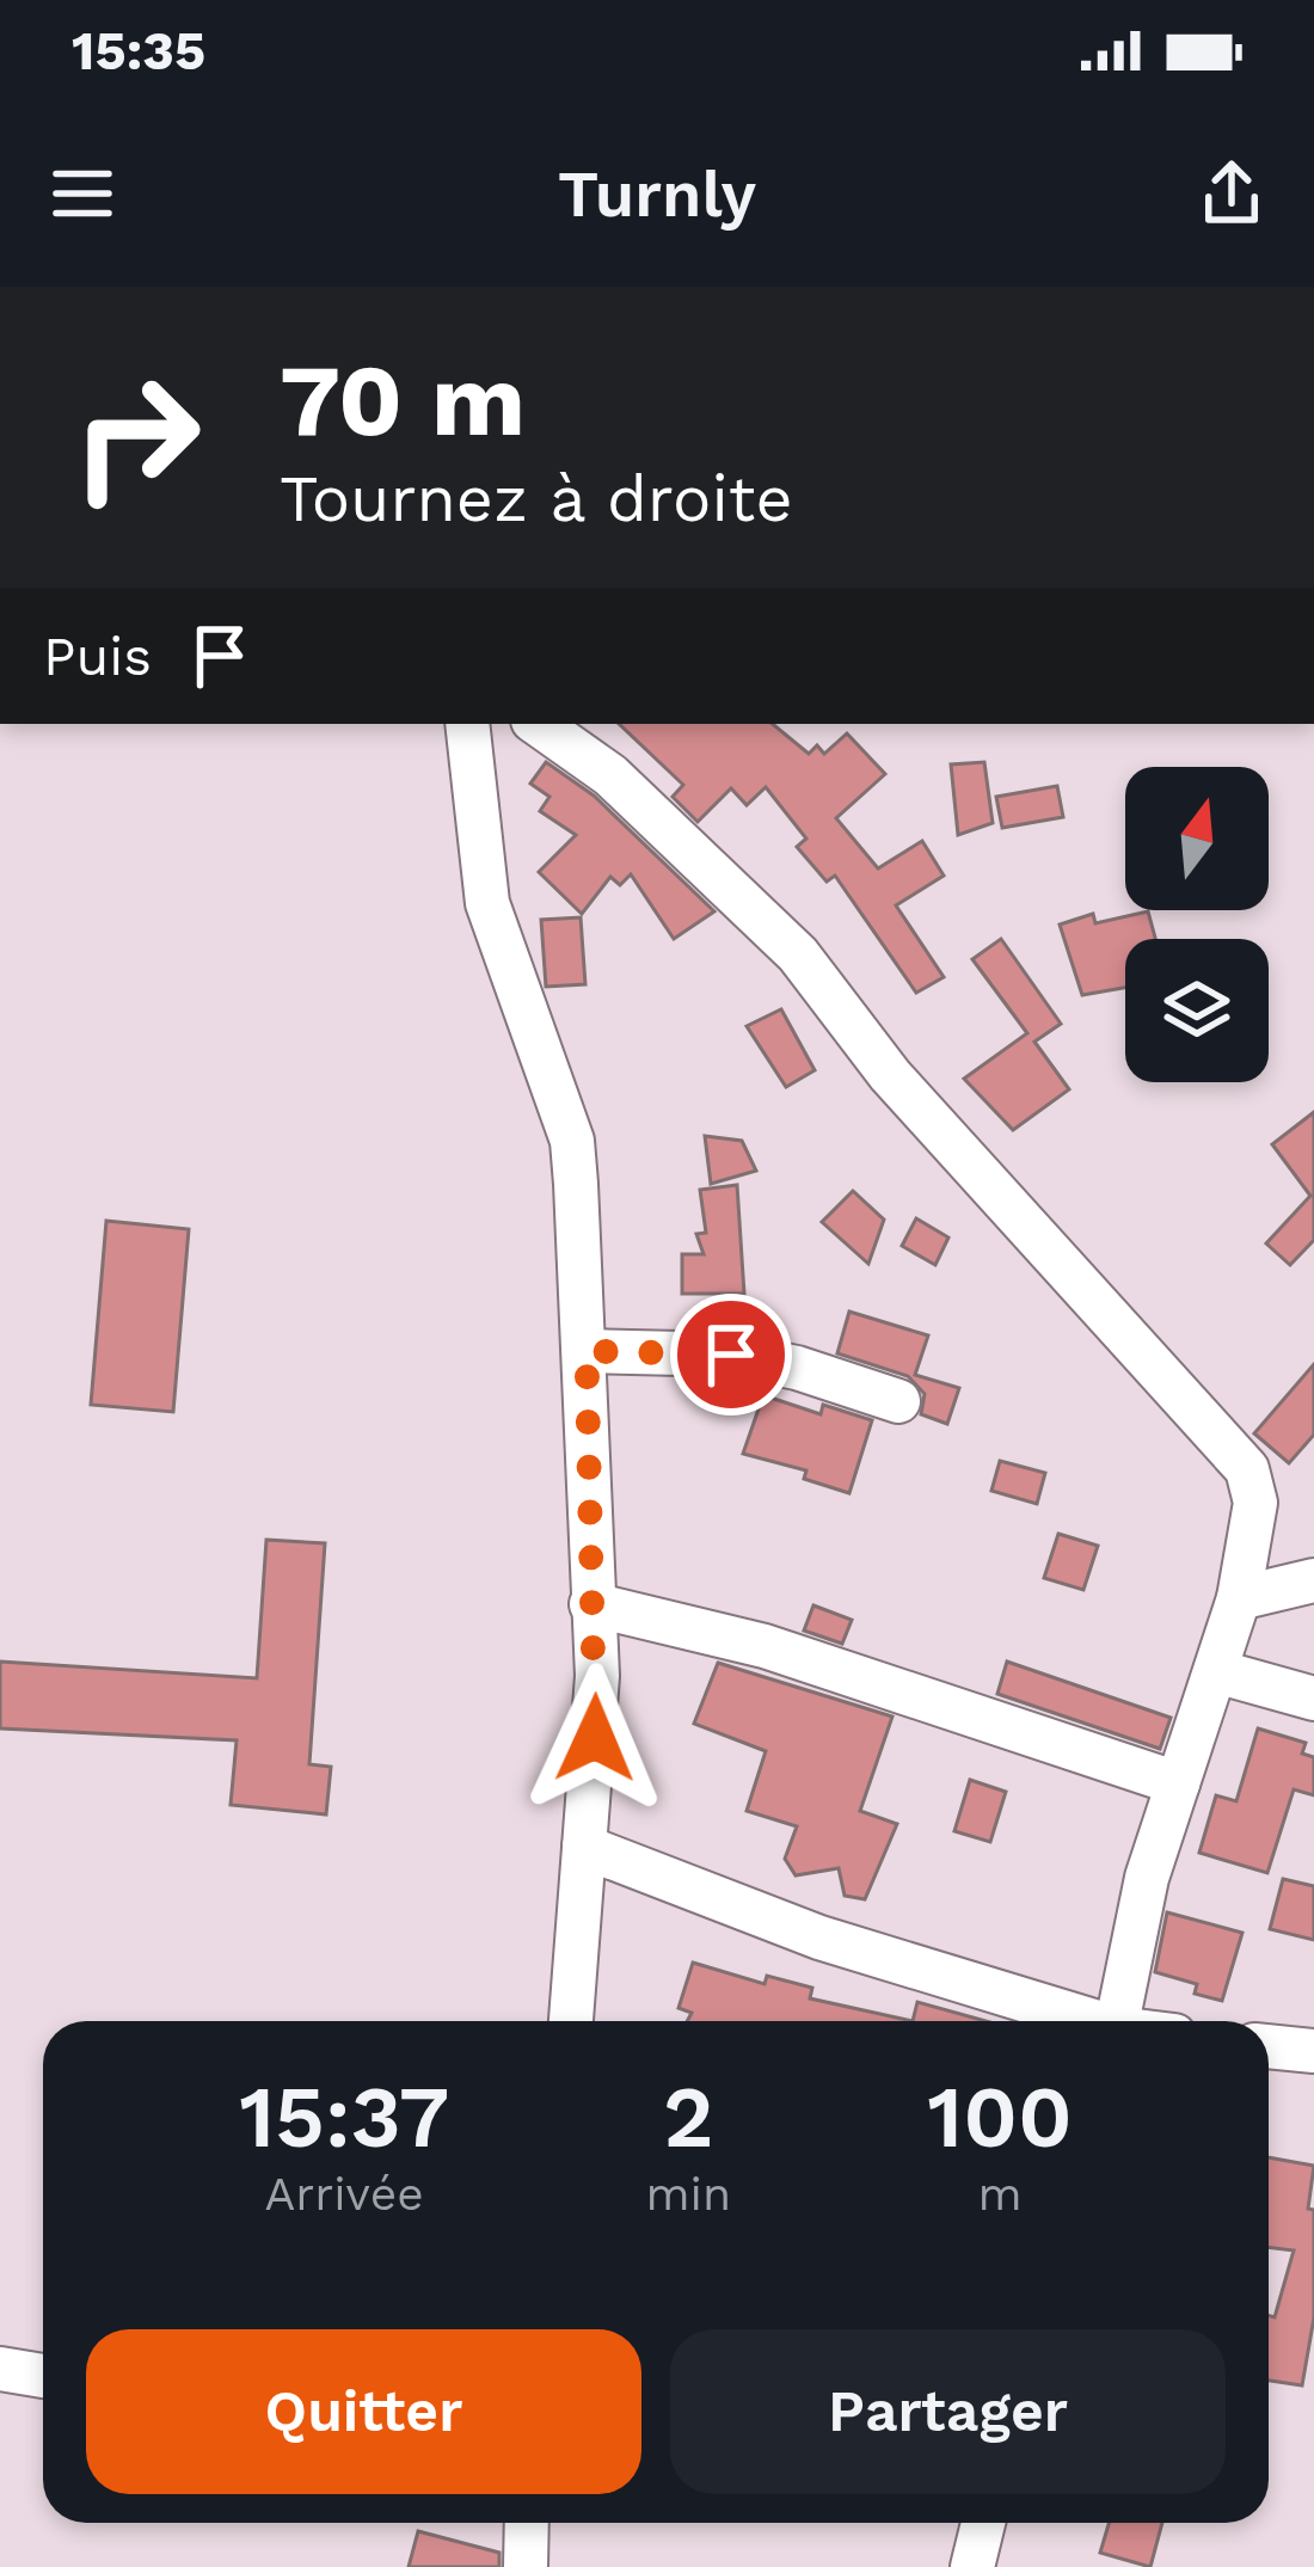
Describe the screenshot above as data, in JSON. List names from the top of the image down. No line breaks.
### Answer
{"north":"top","page":{"status":"15:35","header":"Turnly","turn":["70 m","Tournez à droite"],"then":"Puis","eta":["15:37","Arrivée","2","min","100","m"],"buttons":["Quitter","Partager"]}}
